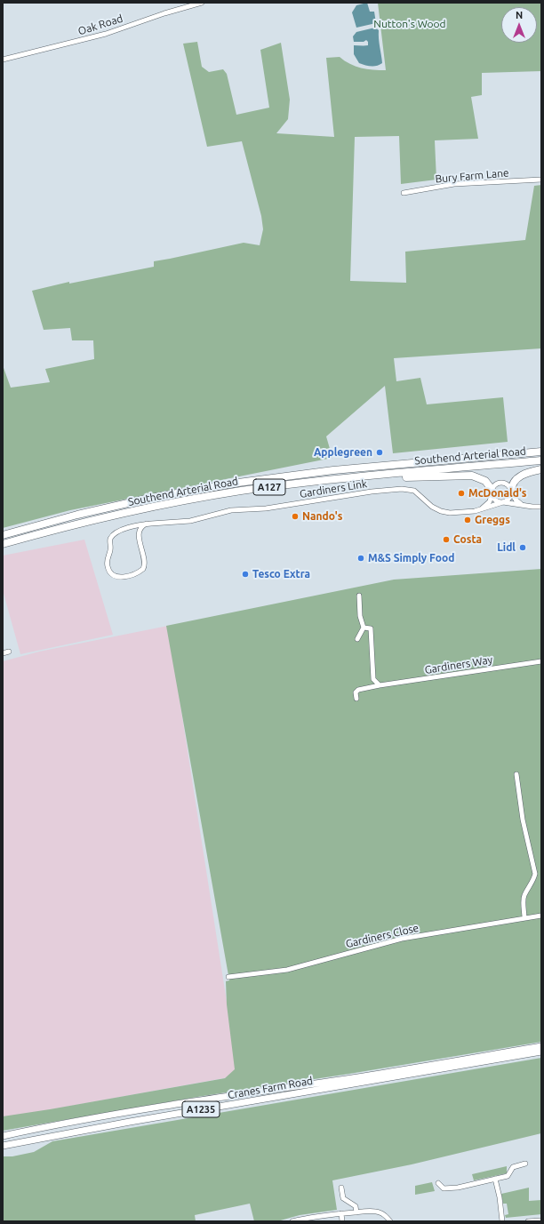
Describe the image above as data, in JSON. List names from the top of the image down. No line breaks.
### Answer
{"streets":{"highway":["Southend Arterial Road","A127"],"main road":["Cranes Farm Road","A1235"],"street":["Oak Road","Bury Farm Lane","Gardiners Link","Gardiners Way","Gardiners Close"]},"crossings":[["Southend Arterial Road","A127"],["A127","Gardiners Link"]],"parks":["Nutton's Wood"],"places":["Applegreen","McDonald's","Nando's","Greggs","Costa","Lidl","M&S Simply Food","Tesco Extra"],"north":"top"}
